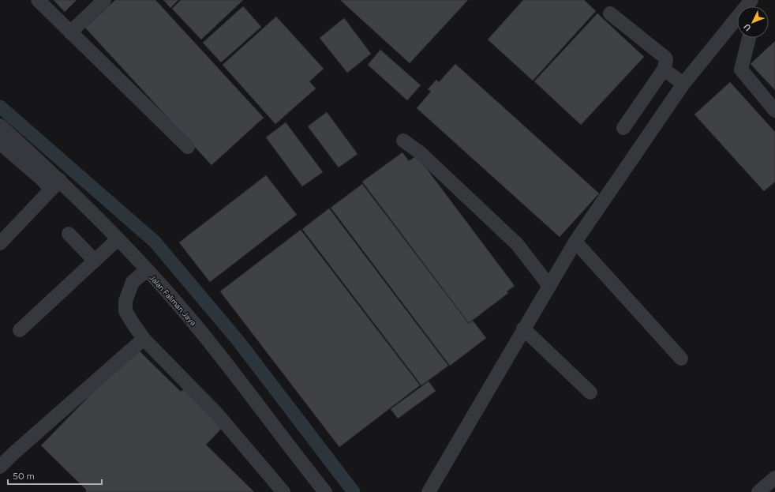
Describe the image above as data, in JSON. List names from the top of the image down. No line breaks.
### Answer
{"streets":{"street":["Jalan Faliman Jaya"]},"scale_bar":"50 m","north":"bottom left"}
